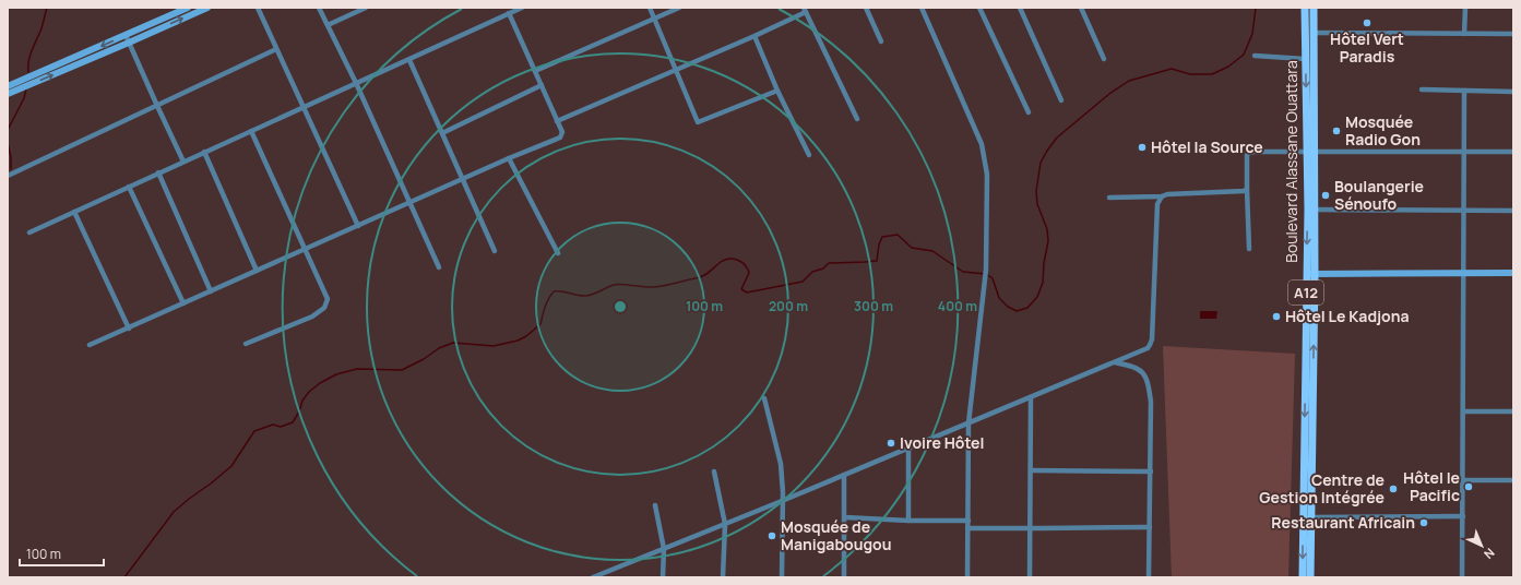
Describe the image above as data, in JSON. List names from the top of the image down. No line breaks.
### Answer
{"streets":{"main road":["Boulevard Alassane Ouattara","A12"]},"places":["Hôtel Vert Paradis","Mosquée Radio Gon","Hôtel la Source","Boulangerie Sénoufo","Hôtel Le Kadjona","Ivoire Hôtel","Hôtel le Pacific","Centre de Gestion Intégrée","Restaurant Africain","Mosquée de Manigabougou"],"scale_bar":"100 m","north":"bottom right","rings":["100 m","200 m","300 m","400 m"]}
